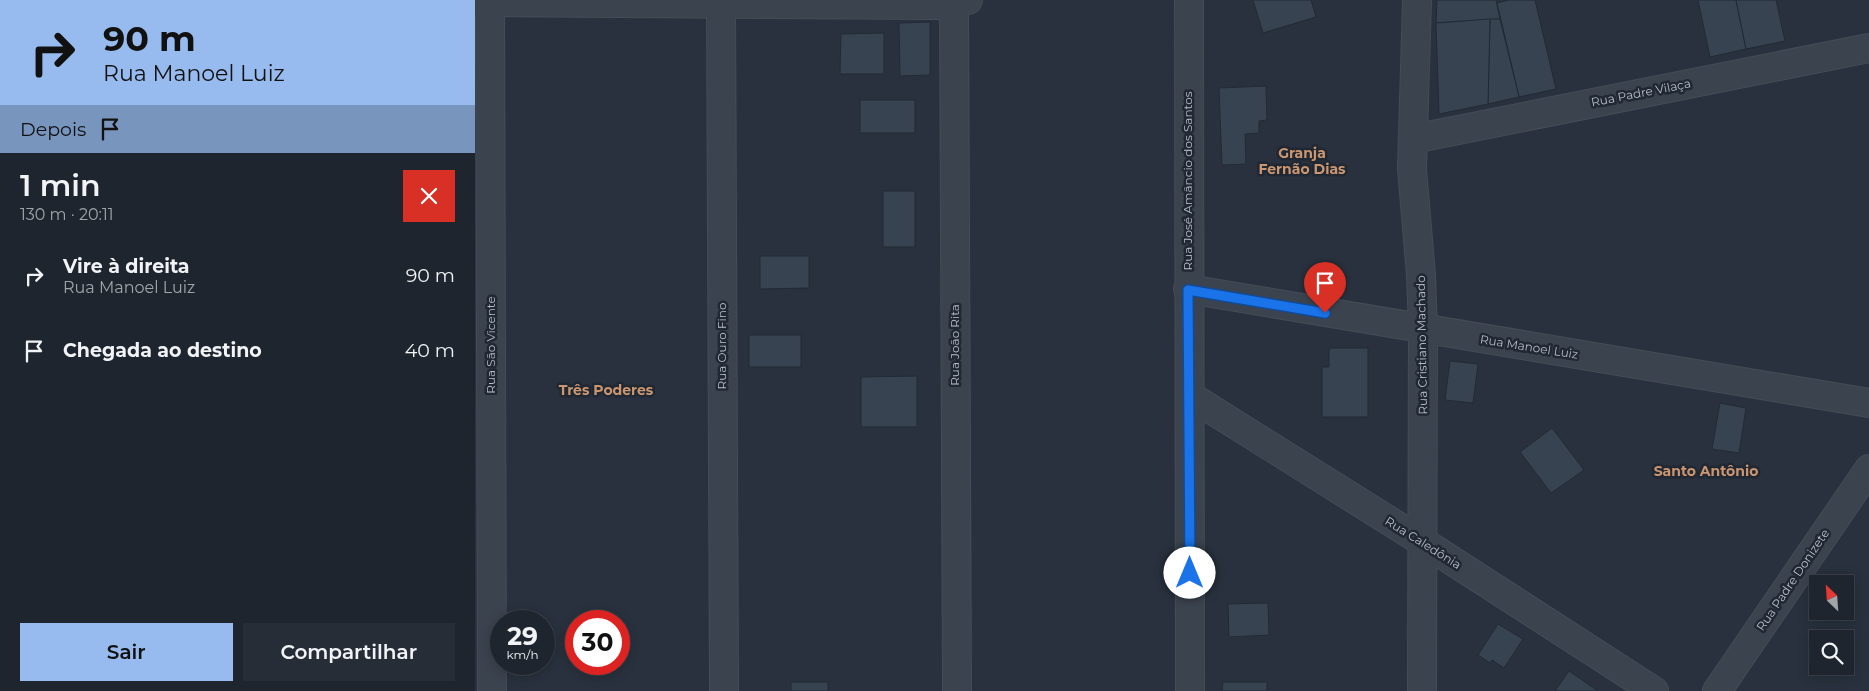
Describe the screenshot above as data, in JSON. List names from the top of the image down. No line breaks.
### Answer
{"streets":{"street":["Rua Padre Vilaça","Rua José Amâncio dos Santos","Rua São Vicente","Rua João Rita","Rua Cristiano Machado","Rua Ouro Fino","Rua Manoel Luiz","Rua Caledônia","Rua Padre Donizete"]},"crossings":[["Rua Padre Vilaça","Rua Cristiano Machado"],["Rua José Amâncio dos Santos","Rua Manoel Luiz"],["Rua José Amâncio dos Santos","Rua Caledônia"],["Rua Cristiano Machado","Rua Manoel Luiz"],["Rua Cristiano Machado","Rua Caledônia"]],"districts":["Granja Fernão Dias","Três Poderes","Santo Antônio"],"north":"top left","page":{"turn":["90 m","Rua Manoel Luiz"],"then":"Depois","heading":["1 min","130 m · 20:11"],"list":[{"name":"Vire à direita","note":"Rua Manoel Luiz","value":"90 m"},{"name":"Chegada ao destino","value":"40 m"}],"speed":"29 km/h","limit":"30","buttons":["Sair","Compartilhar"]}}
